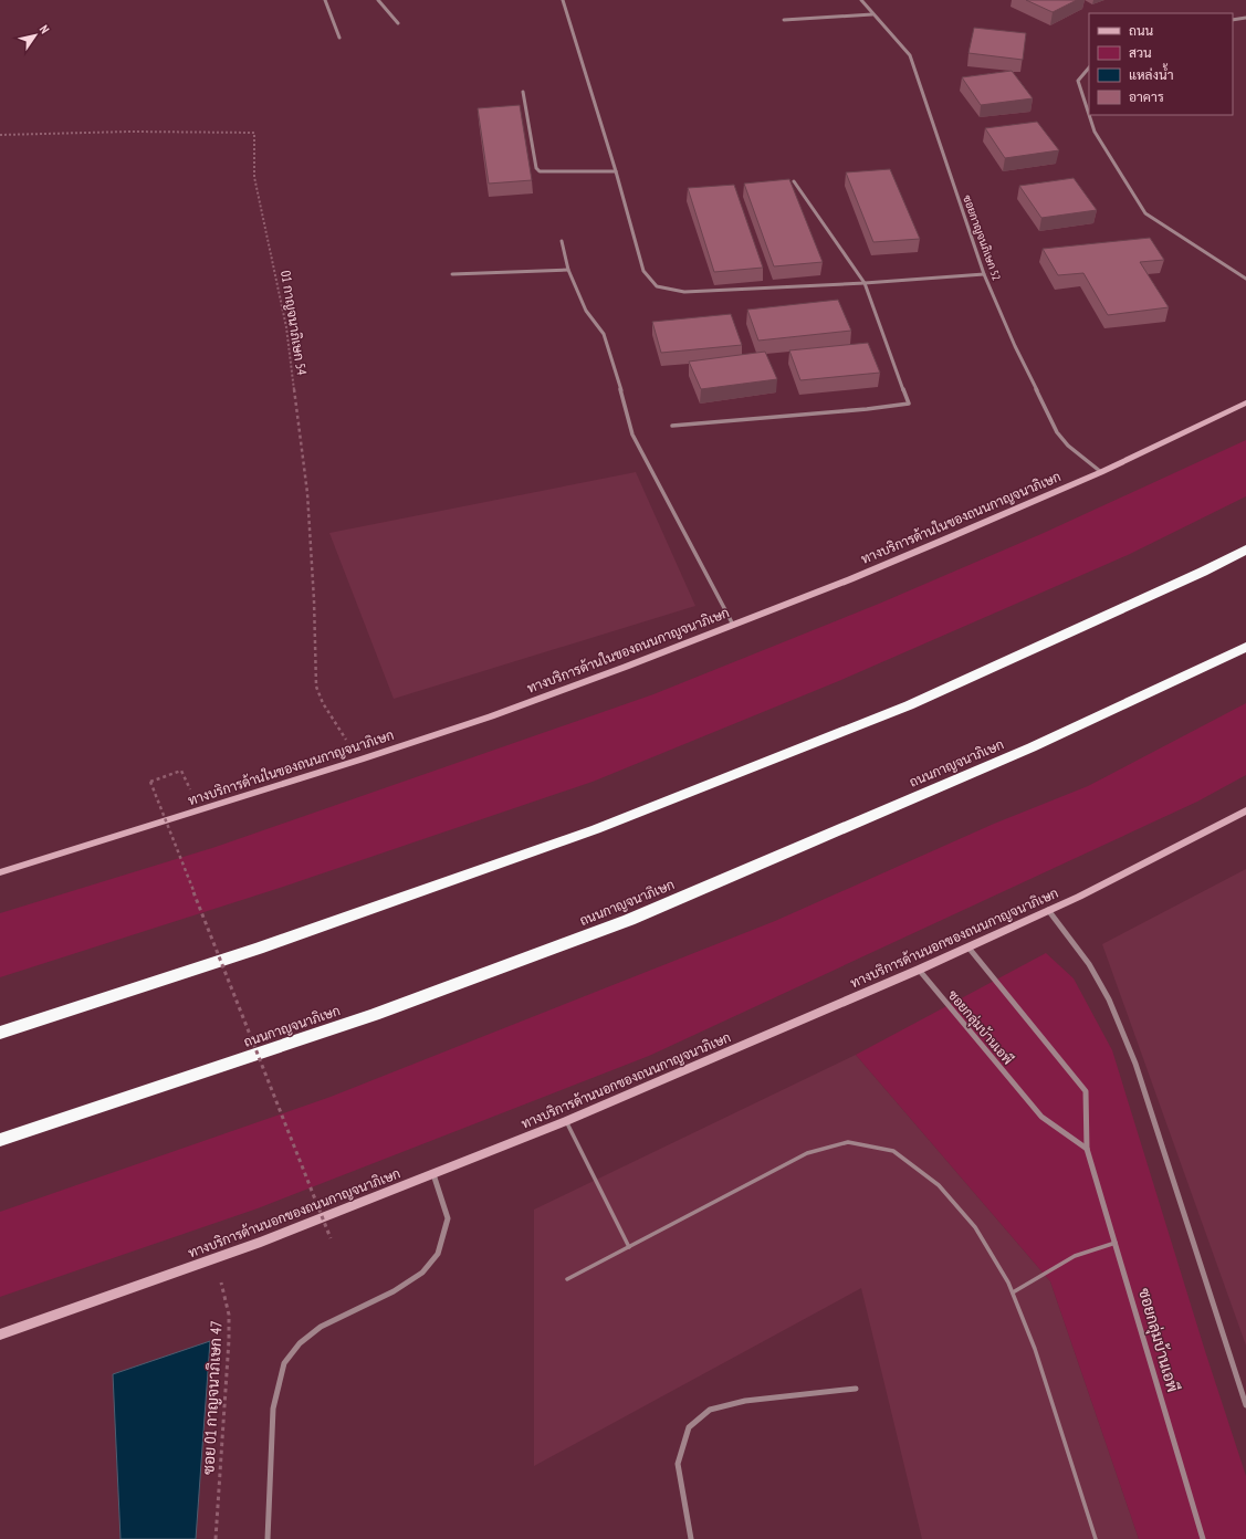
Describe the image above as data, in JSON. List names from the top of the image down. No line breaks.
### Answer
{"streets":{"highway":["ถนนกาญจนาภิเษก"],"main road":["ทางบริการด้านในของถนนกาญจนาภิเษก","ทางบริการด้านนอกของถนนกาญจนาภิเษก"],"street":["ซอยกาญจนภิเษก 52","ซอยกลุ่มบ้านเอพี"],"path":["01 กาญจนาภิเษก 54","ซอย 01 กาญจนาภิเษก 47"]},"crossings":[["ซอยกาญจนภิเษก 52","ทางบริการด้านในของถนนกาญจนาภิเษก"],["01 กาญจนาภิเษก 54","ทางบริการด้านในของถนนกาญจนาภิเษก"],["ทางบริการด้านนอกของถนนกาญจนาภิเษก","ซอยกลุ่มบ้านเอพี"],["ทางบริการด้านนอกของถนนกาญจนาภิเษก","ซอย 01 กาญจนาภิเษก 47"]],"legend":["ถนน","สวน","แหล่งน้ำ","อาคาร"],"north":"top right"}
